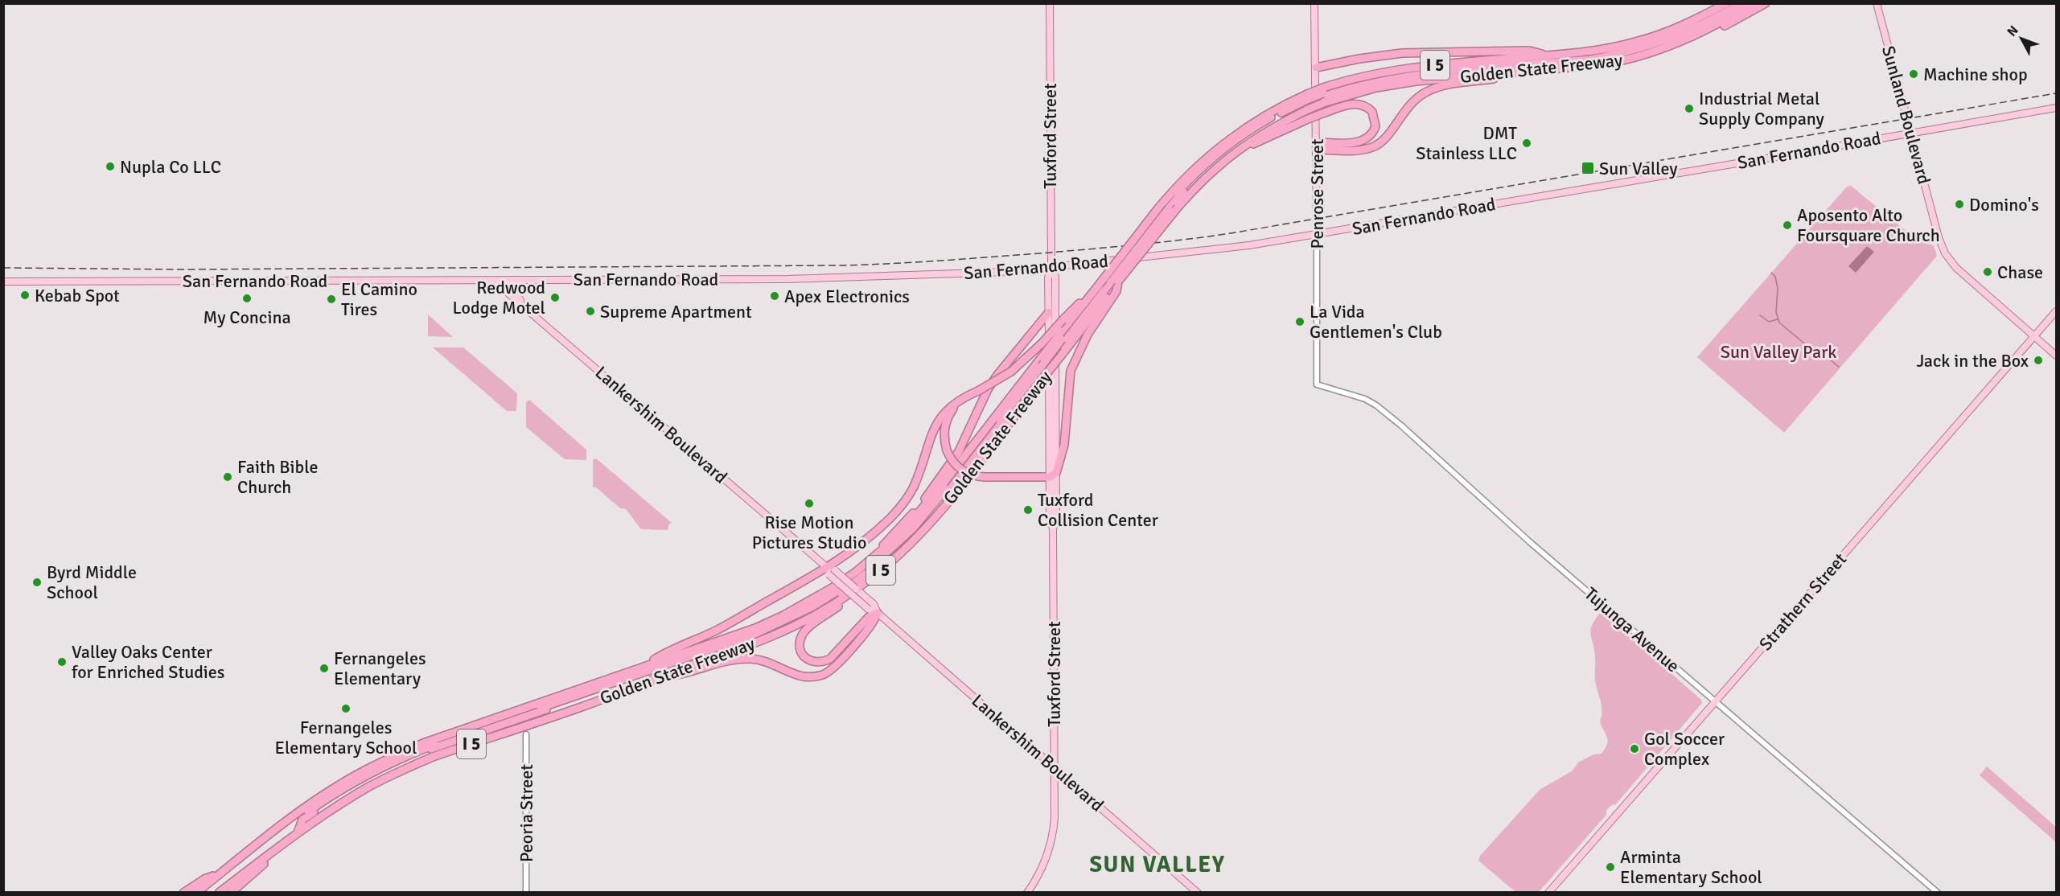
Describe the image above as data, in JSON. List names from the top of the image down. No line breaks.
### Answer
{"streets":{"highway":["I 5","Golden State Freeway"],"main road":["Sunland Boulevard","Tuxford Street","San Fernando Road","Penrose Street","Lankershim Boulevard","Strathern Street"],"street":["Tujunga Avenue","Peoria Street"]},"crossings":[["Sunland Boulevard","San Fernando Road"],["Sunland Boulevard","Strathern Street"],["Tuxford Street","San Fernando Road"],["Tuxford Street","Lankershim Boulevard"],["San Fernando Road","Penrose Street"],["San Fernando Road","Lankershim Boulevard"],["Penrose Street","Tujunga Avenue"],["Strathern Street","Tujunga Avenue"]],"districts":["SUN VALLEY"],"parks":["Sun Valley Park"],"places":{"other":["Machine shop","Industrial Metal Supply Company","DMT Stainless LLC","Nupla Co LLC","Domino's","Aposento Alto Foursquare Church","Chase","Kebab Spot","Apex Electronics","Redwood Lodge Motel","My Concina","El Camino Tires","Supreme Apartment","La Vida Gentlemen's Club","Jack in the Box","Faith Bible Church","Rise Motion Pictures Studio","Tuxford Collision Center","Byrd Middle School","Valley Oaks Center for Enriched Studies","Fernangeles Elementary","Fernangeles Elementary School","Gol Soccer Complex","Arminta Elementary School"],"transit":["Sun Valley"]},"north":"top left"}
